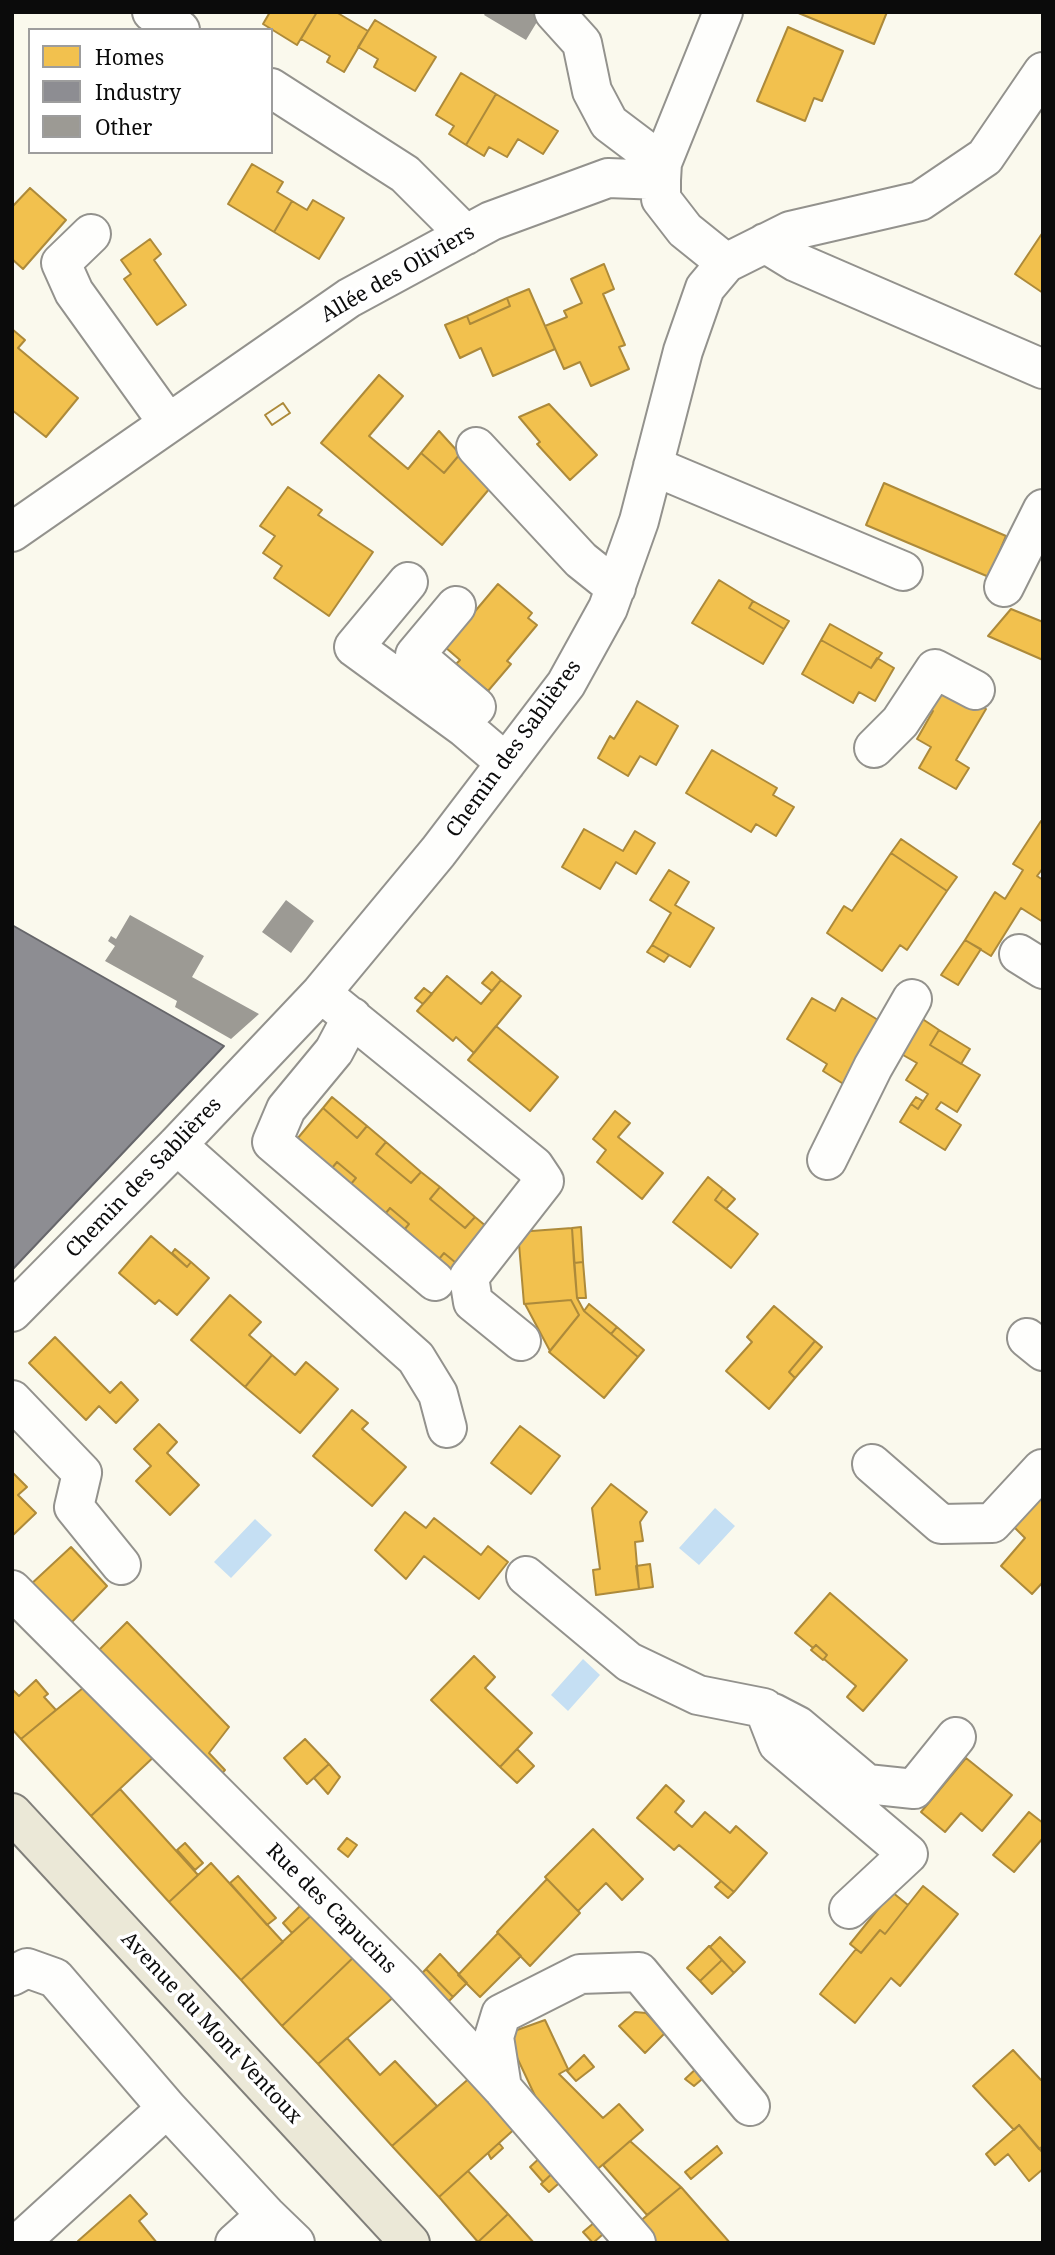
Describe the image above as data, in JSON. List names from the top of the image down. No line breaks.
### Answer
{"streets":{"main road":["Avenue du Mont Ventoux"],"street":["Allée des Oliviers","Chemin des Sablières","Rue des Capucins"]},"legend":["Homes","Industry","Other"]}
